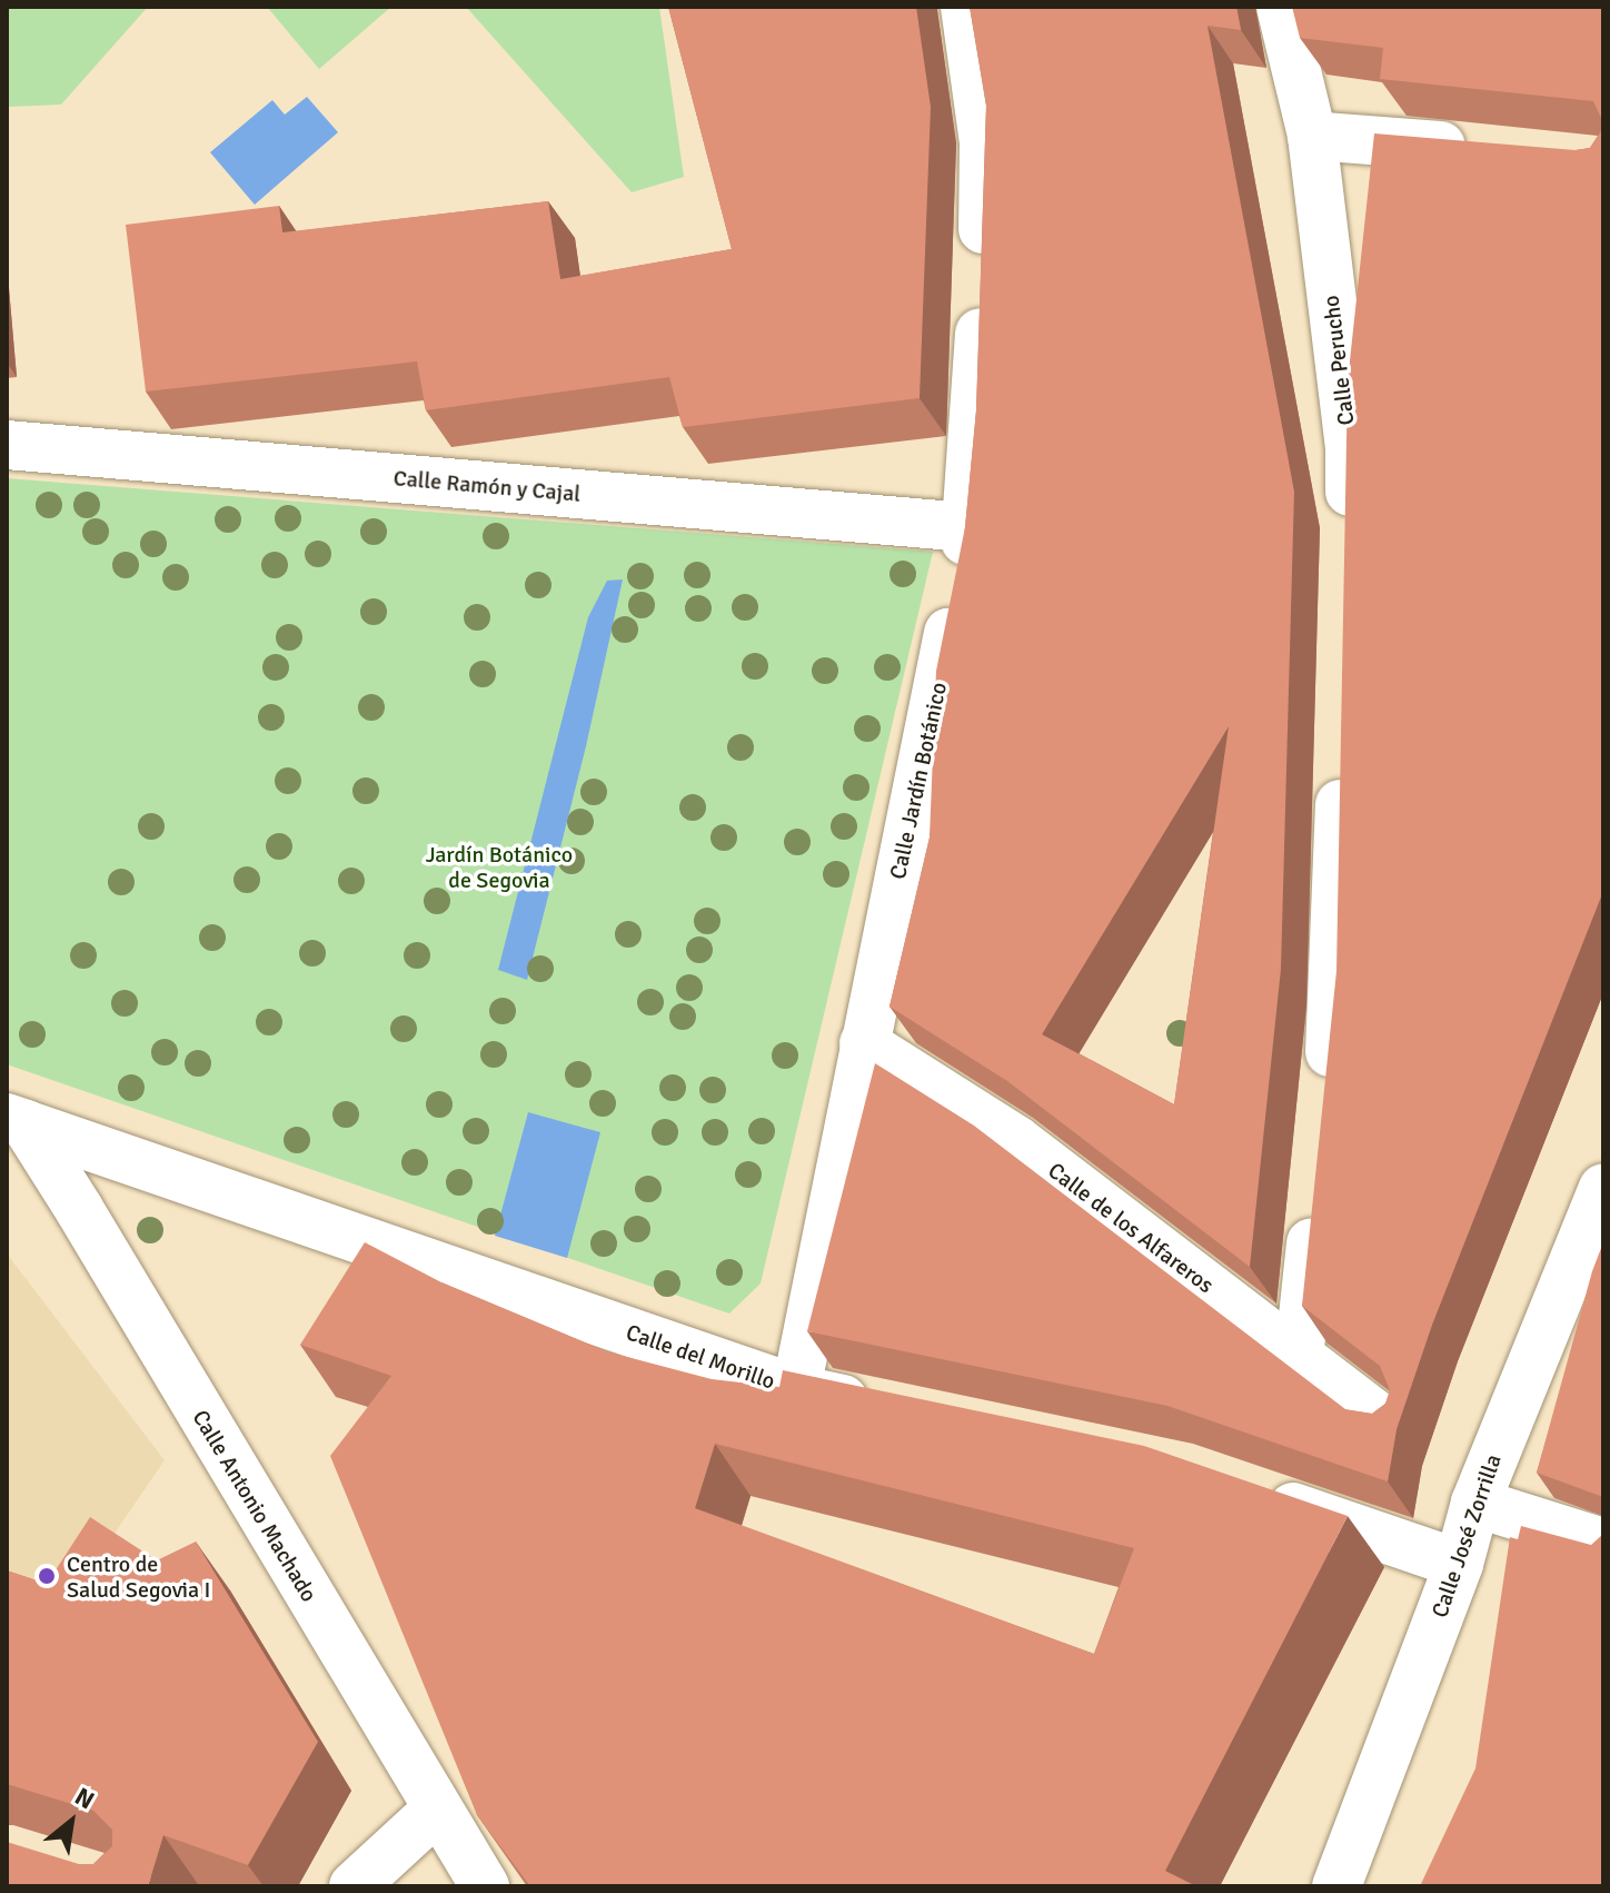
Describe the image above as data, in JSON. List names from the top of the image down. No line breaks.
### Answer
{"streets":{"street":["Calle Perucho","Calle Ramón y Cajal","Calle Jardín Botánico","Calle de los Alfareros","Calle del Morillo","Calle Antonio Machado","Calle José Zorrilla"]},"crossings":[["Calle Ramón y Cajal","Calle Jardín Botánico"],["Calle Jardín Botánico","Calle de los Alfareros"],["Calle Jardín Botánico","Calle del Morillo"],["Calle del Morillo","Calle Antonio Machado"]],"parks":["Jardín Botánico de Segovia"],"places":["Centro de Salud Segovia I"],"north":"top right"}
